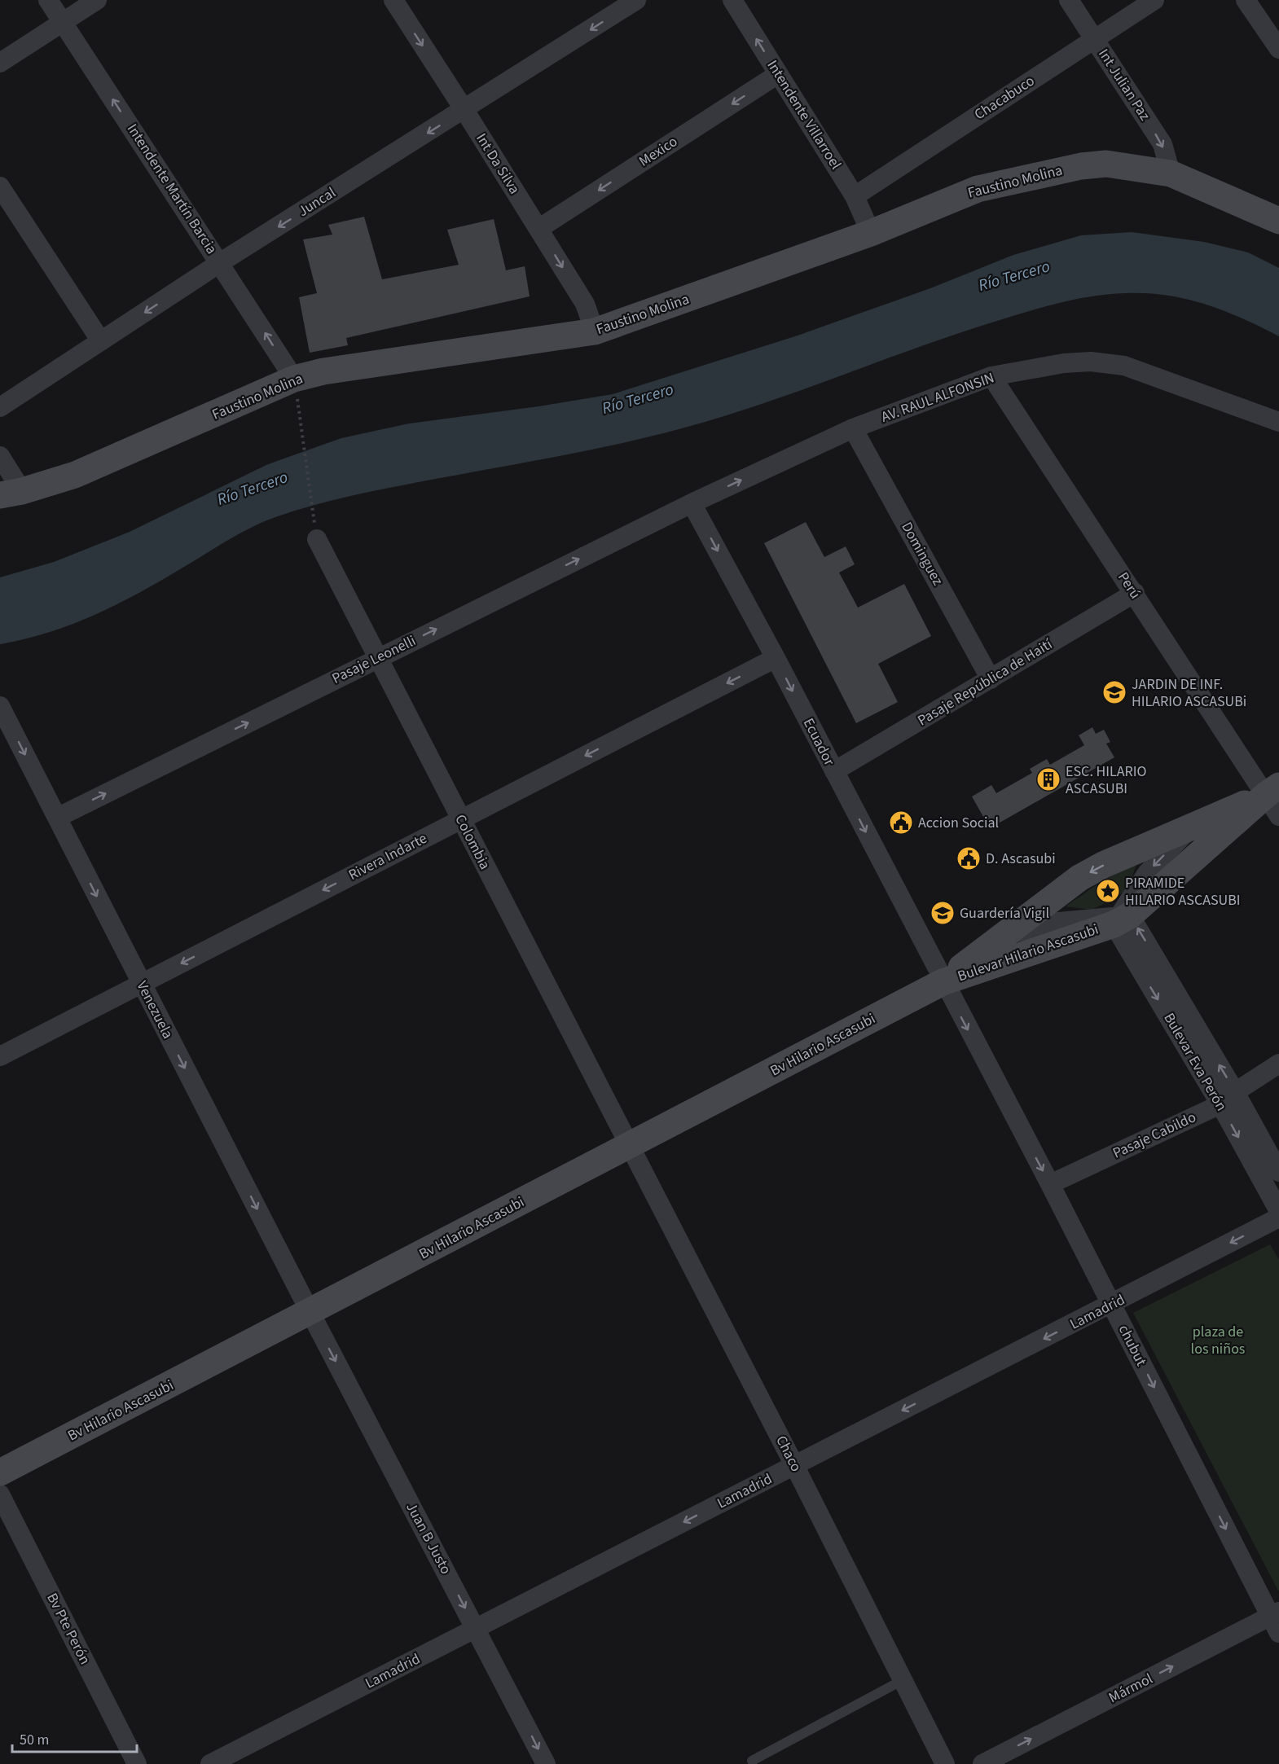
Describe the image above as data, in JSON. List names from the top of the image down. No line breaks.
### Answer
{"streets":{"main road":["Faustino Molina","Bulevar Hilario Ascasubi","Bv Hilario Ascasubi"],"street":["Int Julian Paz","Chacabuco","Intendente Villarroel","Mexico","Int Da Silva","Intendente Martín Barcia","Juncal","AV. RAUL ALFONSIN","Dominguez","Perú","Pasaje Leonelli","Pasaje República de Haití","Ecuador","Colombia","Rivera Indarte","Venezuela","Bulevar Eva Perón","Pasaje Cabildo","Lamadrid","chubut","Chaco","Juan B Justo","Bv Pte Perón","Mármol"]},"crossings":[["Int Julian Paz","Chacabuco"],["Int Julian Paz","Faustino Molina"],["Chacabuco","Intendente Villarroel"],["Intendente Villarroel","Mexico"],["Intendente Villarroel","Faustino Molina"],["Mexico","Int Da Silva"],["Int Da Silva","Faustino Molina"],["Int Da Silva","Juncal"],["Faustino Molina","Intendente Martín Barcia"],["Intendente Martín Barcia","Juncal"],["AV. RAUL ALFONSIN","Dominguez"],["AV. RAUL ALFONSIN","Perú"],["AV. RAUL ALFONSIN","Pasaje Leonelli"],["AV. RAUL ALFONSIN","Ecuador"],["Dominguez","Pasaje República de Haití"],["Perú","Pasaje República de Haití"],["Perú","Bulevar Hilario Ascasubi"],["Pasaje Leonelli","Ecuador"],["Pasaje Leonelli","Colombia"],["Pasaje Leonelli","Venezuela"],["Pasaje República de Haití","Ecuador"],["Ecuador","Rivera Indarte"],["Ecuador","Bulevar Hilario Ascasubi"],["Ecuador","Bv Hilario Ascasubi"],["Ecuador","chubut"],["Colombia","Rivera Indarte"],["Colombia","Bv Hilario Ascasubi"],["Colombia","Chaco"],["Rivera Indarte","Venezuela"],["Bulevar Hilario Ascasubi","Bv Hilario Ascasubi"],["Bulevar Hilario Ascasubi","Bulevar Eva Perón"],["Bulevar Hilario Ascasubi","chubut"],["Venezuela","Bv Hilario Ascasubi"],["Venezuela","Juan B Justo"],["Bv Hilario Ascasubi","chubut"],["Bv Hilario Ascasubi","Chaco"],["Bv Hilario Ascasubi","Juan B Justo"],["Bulevar Eva Perón","Pasaje Cabildo"],["Pasaje Cabildo","chubut"],["Lamadrid","chubut"],["Lamadrid","Chaco"],["Lamadrid","Juan B Justo"],["chubut","Mármol"]],"one_way":["Mexico","Int Da Silva","Juncal","Pasaje Leonelli","Ecuador","Rivera Indarte","Venezuela","Lamadrid","chubut","Juan B Justo","Mármol"],"water":["Río Tercero"],"parks":["plaza de los niños"],"places":{"school or university":["JARDIN DE INF. HILARIO ASCASUBi","Guardería Vigil"],"building":["ESC. HILARIO ASCASUBI"],"public building":["Accion Social","D. Ascasubi"],"place":["PIRAMIDE HILARIO ASCASUBI"]},"scale_bar":"50 m"}
